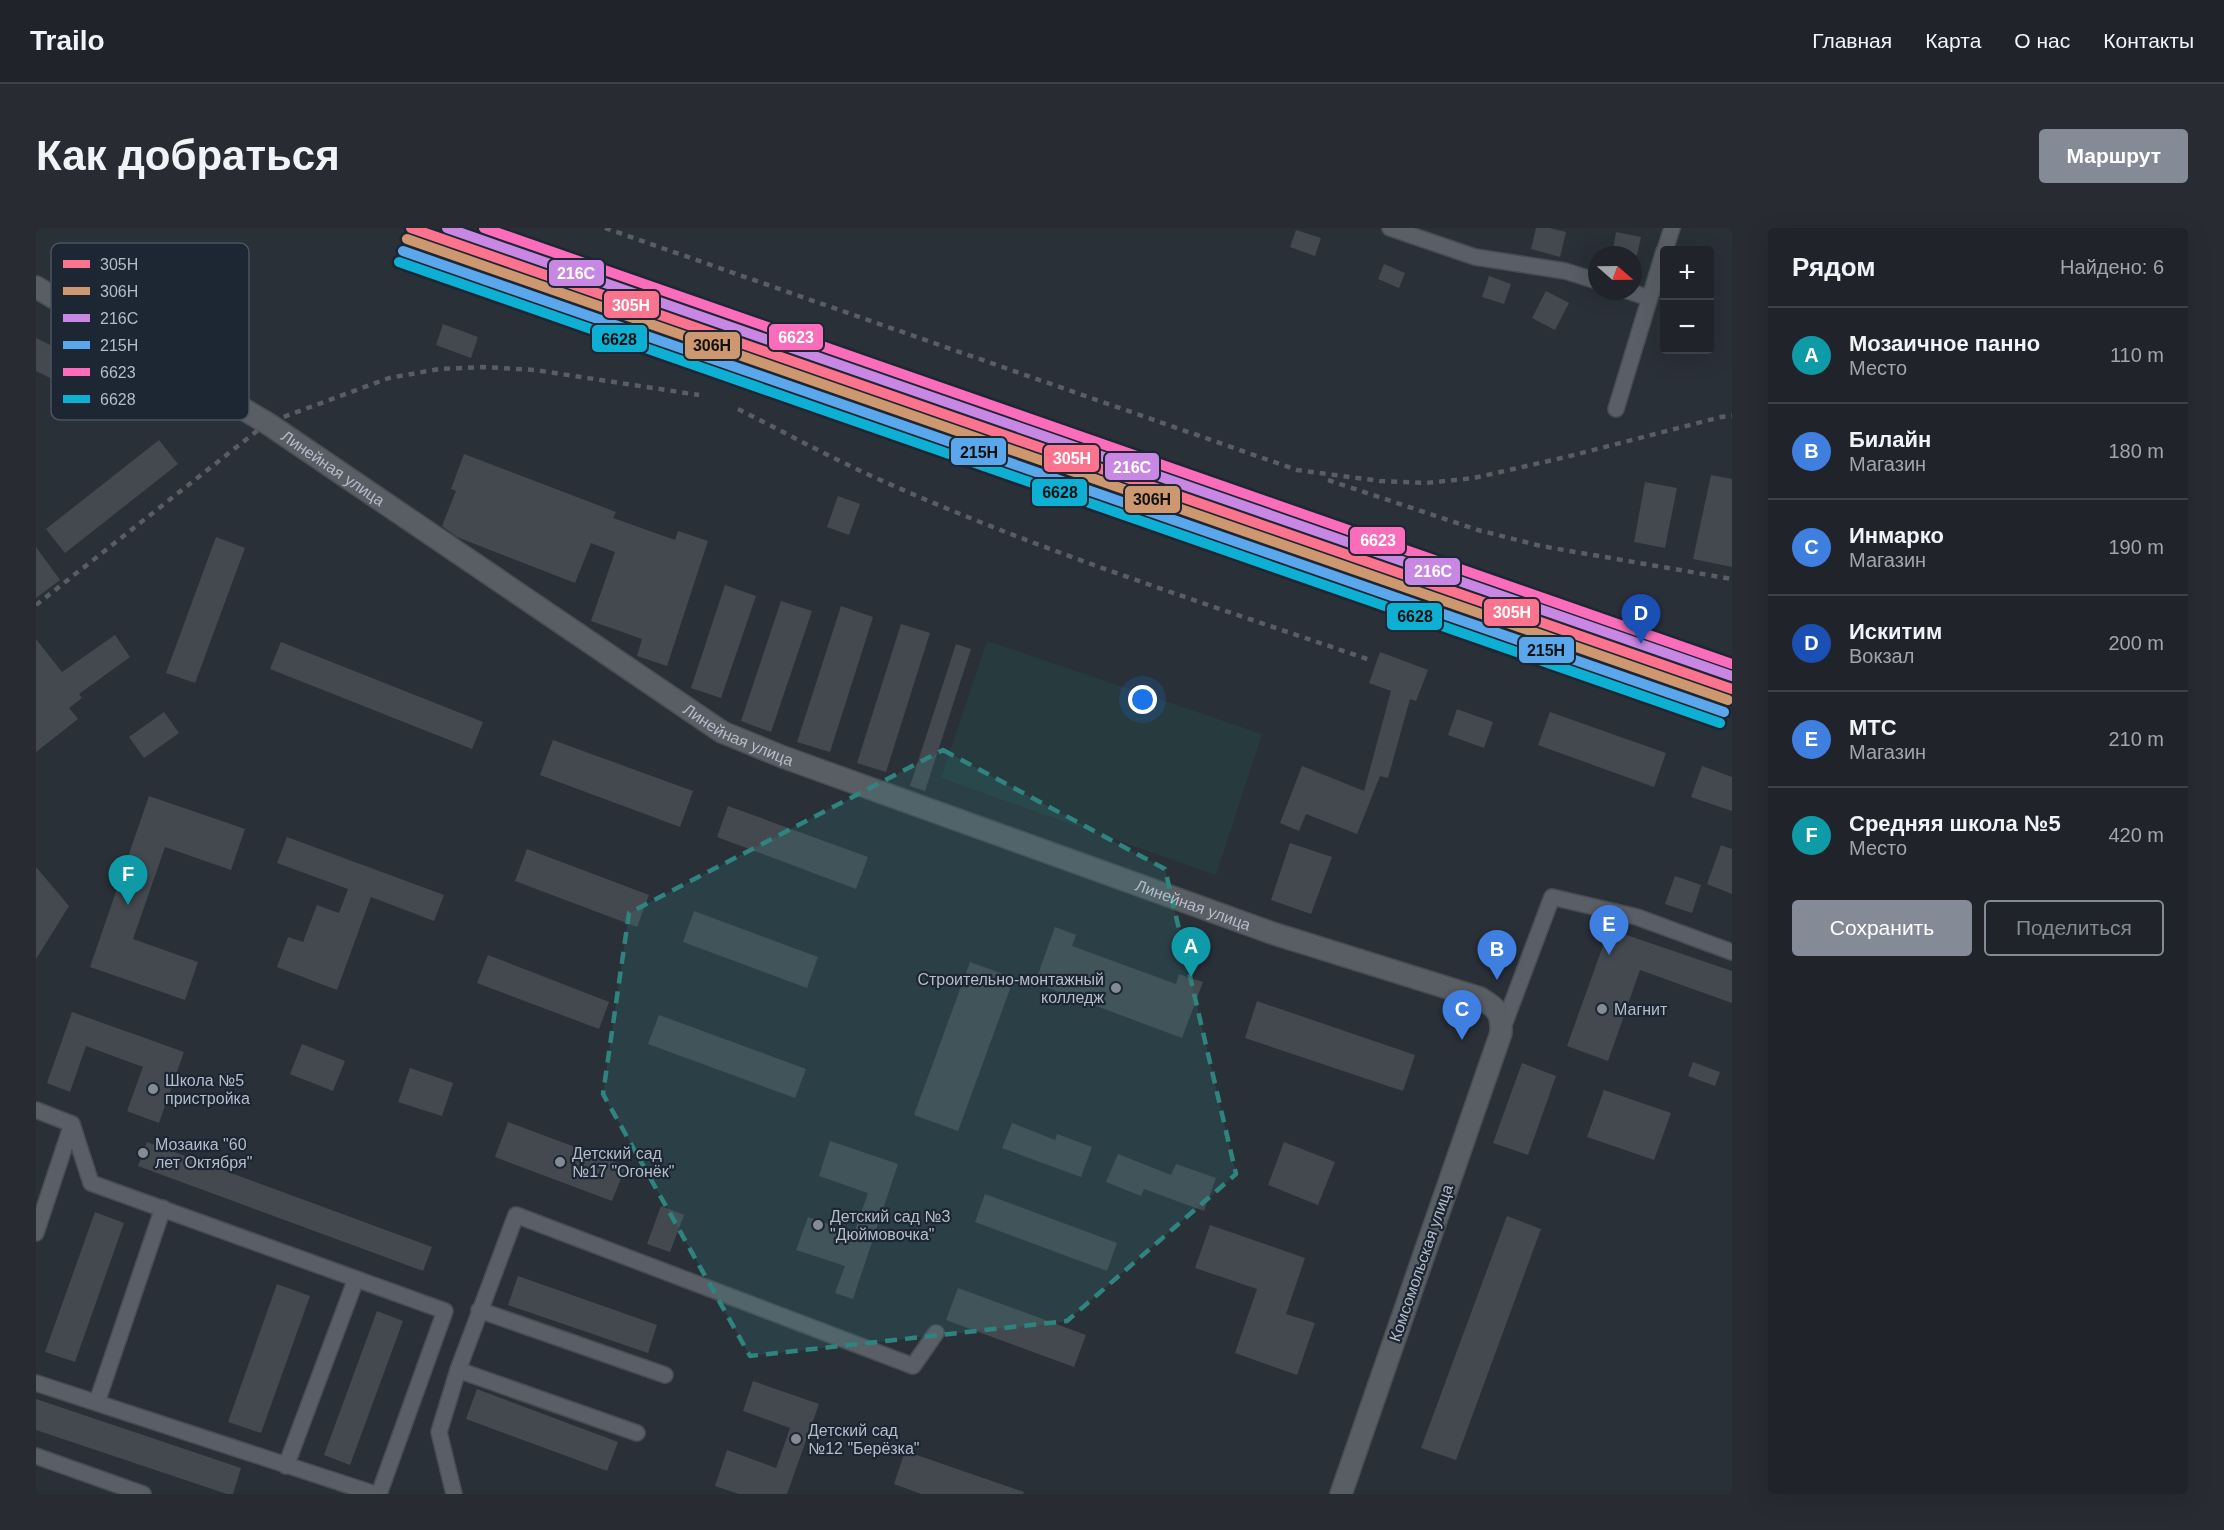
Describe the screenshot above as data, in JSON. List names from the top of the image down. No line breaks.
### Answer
{"streets":{"main road":["Линейная улица","Комсомольская улица"]},"crossings":[["Линейная улица","Комсомольская улица"]],"places":["Строительно-монтажный колледж","Магнит","Школа №5 пристройка","Мозаика \"60 лет Октября\"","Детский сад №17 \"Огонёк\"","Детский сад №3 \"Дюймовочка\"","Детский сад №12 \"Берёзка\""],"lines":["transit line 305Н","transit line 216С","transit line 6623","transit line 306Н","transit line 215Н","transit line 6628"],"legend":["305Н","306Н","216С","215Н","6623","6628"],"north":"right","page":{"header":"Trailo","nav":["Главная","Карта","О нас","Контакты"],"buttons":["Маршрут",["Сохранить","Поделиться"]],"title":"Как добраться","heading":["Рядом","Найдено: 6"],"map_buttons":["+","−"],"list":[{"mark":"A","name":"Мозаичное панно","note":"Место","value":"110 m"},{"mark":"B","name":"Билайн","note":"Магазин","value":"180 m"},{"mark":"C","name":"Инмарко","note":"Магазин","value":"190 m"},{"mark":"D","name":"Искитим","note":"Вокзал","value":"200 m"},{"mark":"E","name":"МТС","note":"Магазин","value":"210 m"},{"mark":"F","name":"Средняя школа №5","note":"Место","value":"420 m"}],"pins":["D","F","E","A","B","C"]}}
